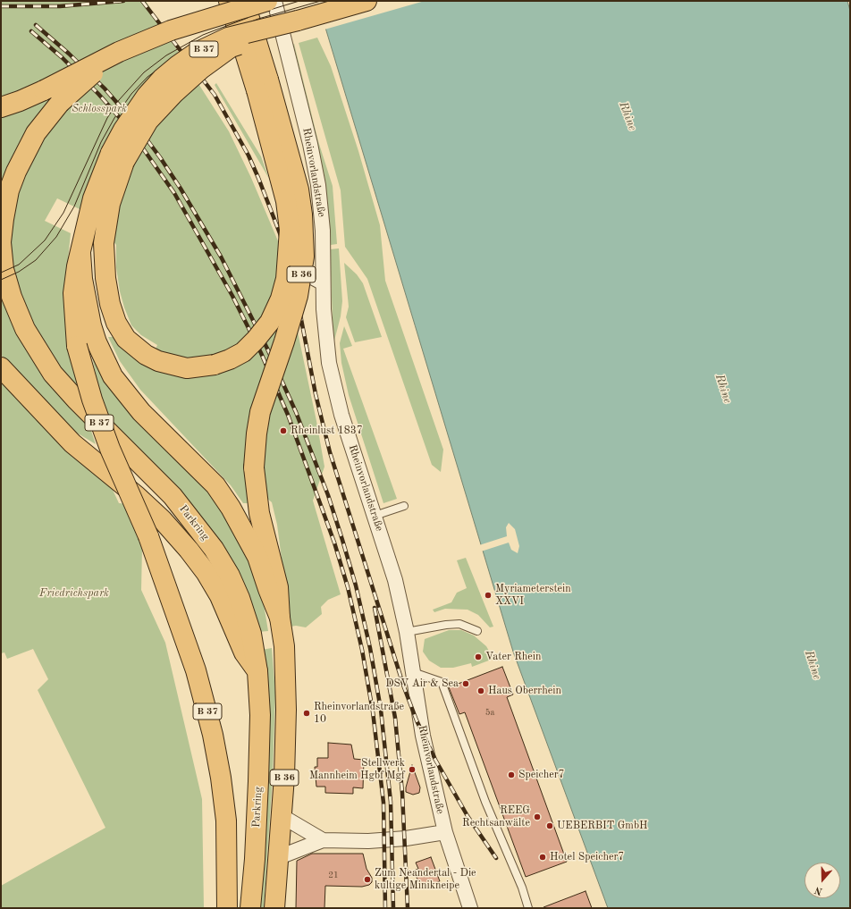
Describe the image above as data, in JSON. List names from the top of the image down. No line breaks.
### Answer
{"streets":{"main road":["B 37","B 36","Parkring"],"street":["Rheinvorlandstraße"]},"crossings":[["B 37","B 36"],["B 37","Parkring"]],"water":["Rhine"],"parks":["Schlosspark","Friedrichspark"],"places":["Rheinlust 1837","Myriameterstein XXVI","Vater Rhein","DSV Air & Sea","Haus Oberrhein","Rheinvorlandstraße 10","Stellwerk Mannheim Hgbf Mgf","Speicher7","REEG Rechtsanwälte","UEBERBIT GmbH","Hotel Speicher7","Zum Neandertal - Die kultige Minikneipe"],"house_numbers":["5a","21"],"north":"bottom"}
